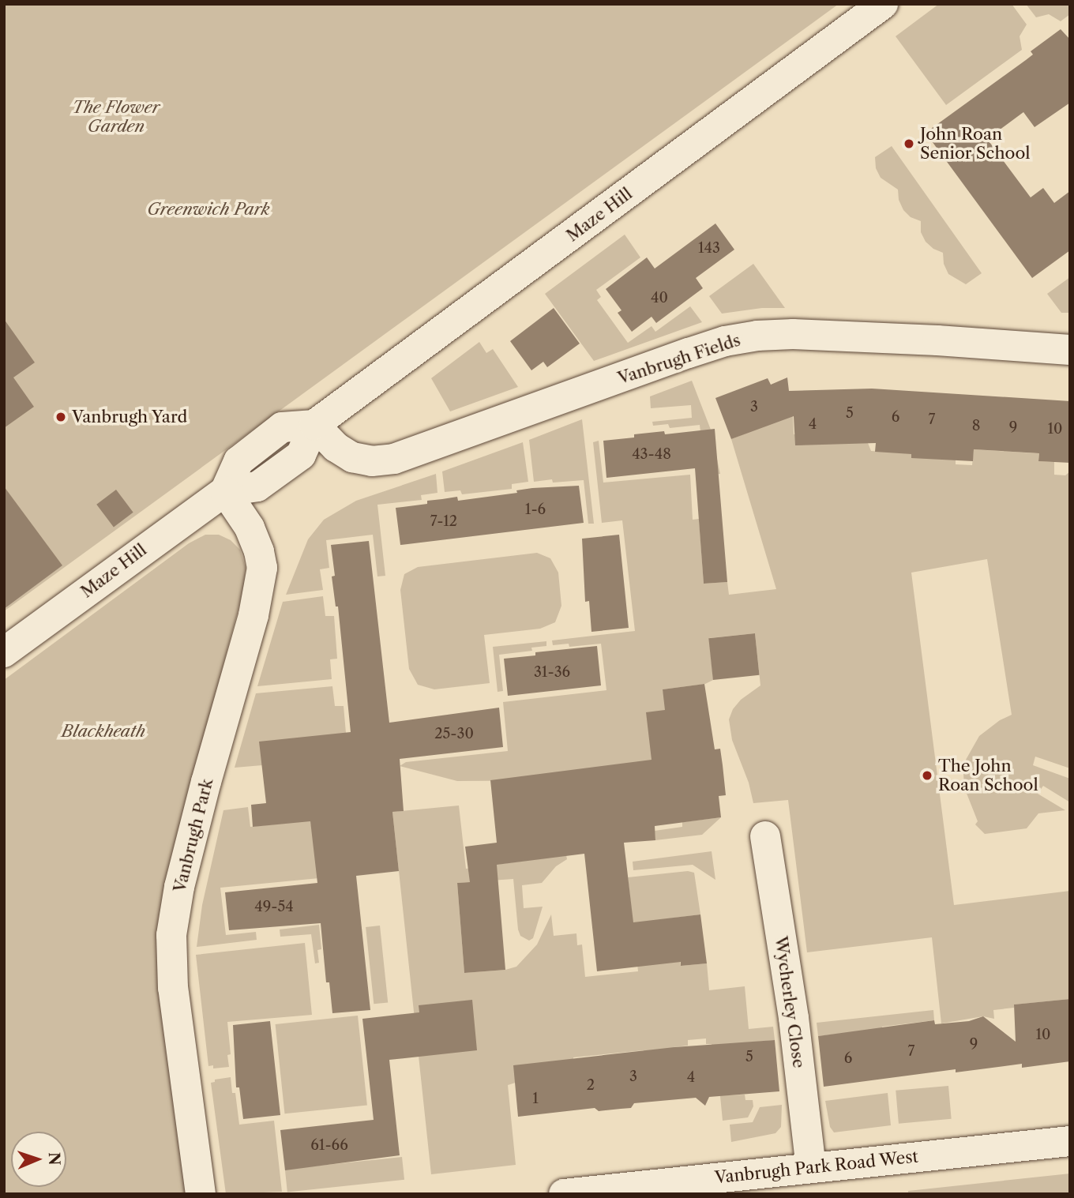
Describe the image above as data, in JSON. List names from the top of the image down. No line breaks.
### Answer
{"streets":{"street":["Maze Hill","Vanbrugh Fields","Vanbrugh Park","Wycherley Close","Vanbrugh Park Road West"]},"crossings":[["Maze Hill","Vanbrugh Fields"],["Maze Hill","Vanbrugh Park"],["Wycherley Close","Vanbrugh Park Road West"]],"parks":["The Flower Garden","Greenwich Park","Blackheath"],"places":["John Roan Senior School","Vanbrugh Yard","The John Roan School"],"house_numbers":["143","40","3","5","6","7","4","8","9","10","43-48","1-6","7-12","31-36","25-30","49-54","10","9","7","5","6","3","4","2","1","61-66"],"north":"right"}
